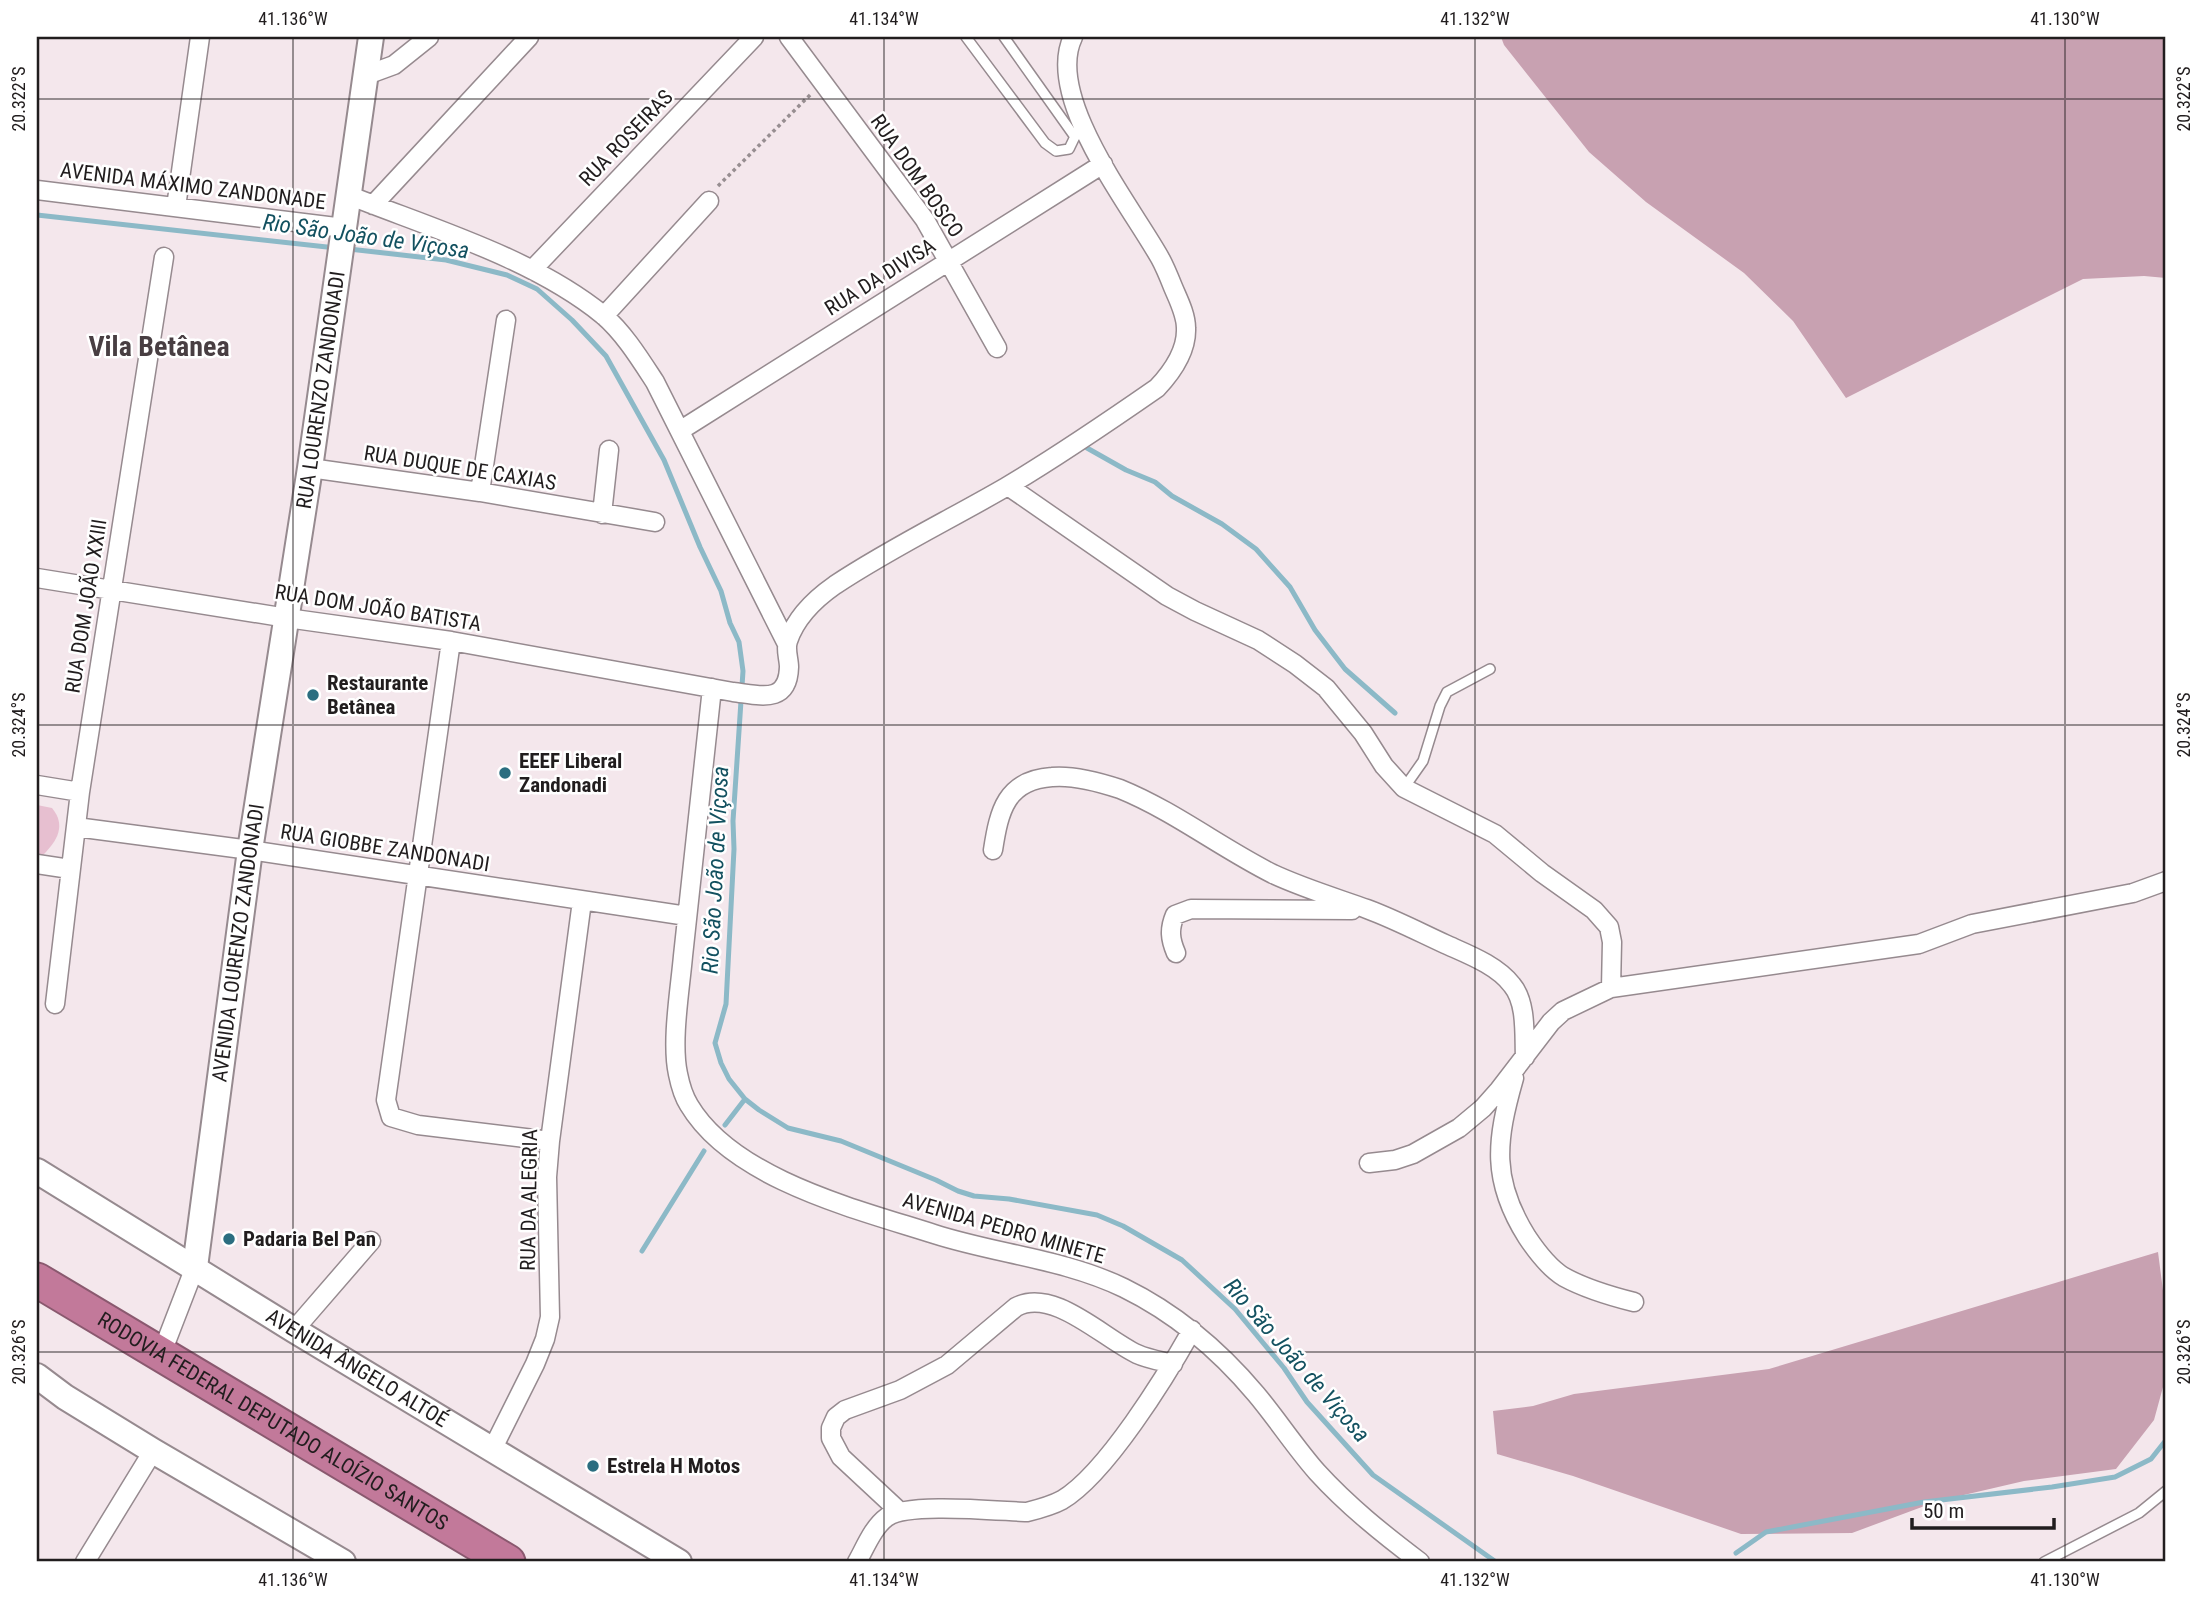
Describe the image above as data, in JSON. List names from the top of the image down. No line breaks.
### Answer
{"streets":{"highway":["RODOVIA FEDERAL DEPUTADO ALOÍZIO SANTOS"],"street":["RUA ROSEIRAS","RUA DOM BOSCO","AVENIDA MÁXIMO ZANDONADE","RUA DA DIVISA","RUA LOURENZO ZANDONADI","RUA DUQUE DE CAXIAS","RUA DOM JOÃO XXIII","RUA DOM JOÃO BATISTA","RUA GIOBBE ZANDONADI","AVENIDA LOURENZO ZANDONADI","RUA DA ALEGRIA","AVENIDA PEDRO MINETE","AVENIDA ÂNGELO ALTOÉ"]},"crossings":[["RUA DOM BOSCO","RUA DA DIVISA"],["AVENIDA MÁXIMO ZANDONADE","RUA LOURENZO ZANDONADI"],["RUA LOURENZO ZANDONADI","RUA DUQUE DE CAXIAS"],["RUA LOURENZO ZANDONADI","RUA DOM JOÃO BATISTA"],["RUA LOURENZO ZANDONADI","AVENIDA LOURENZO ZANDONADI"],["RUA DOM JOÃO XXIII","RUA DOM JOÃO BATISTA"],["RUA DOM JOÃO XXIII","RUA GIOBBE ZANDONADI"],["RUA DOM JOÃO BATISTA","AVENIDA LOURENZO ZANDONADI"],["RUA DOM JOÃO BATISTA","AVENIDA PEDRO MINETE"],["RUA GIOBBE ZANDONADI","AVENIDA LOURENZO ZANDONADI"],["RUA GIOBBE ZANDONADI","RUA DA ALEGRIA"],["RUA GIOBBE ZANDONADI","AVENIDA PEDRO MINETE"],["AVENIDA LOURENZO ZANDONADI","AVENIDA ÂNGELO ALTOÉ"],["RUA DA ALEGRIA","AVENIDA ÂNGELO ALTOÉ"]],"districts":["Vila Betânea"],"water":["Rio São João de Viçosa"],"places":["Restaurante Betânea","EEEF Liberal Zandonadi","Padaria Bel Pan","Estrela H Motos"],"scale_bar":"50 m","coordinates":["41.136°W","41.134°W","41.132°W","41.130°W","20.322°S","20.324°S","20.326°S"]}
